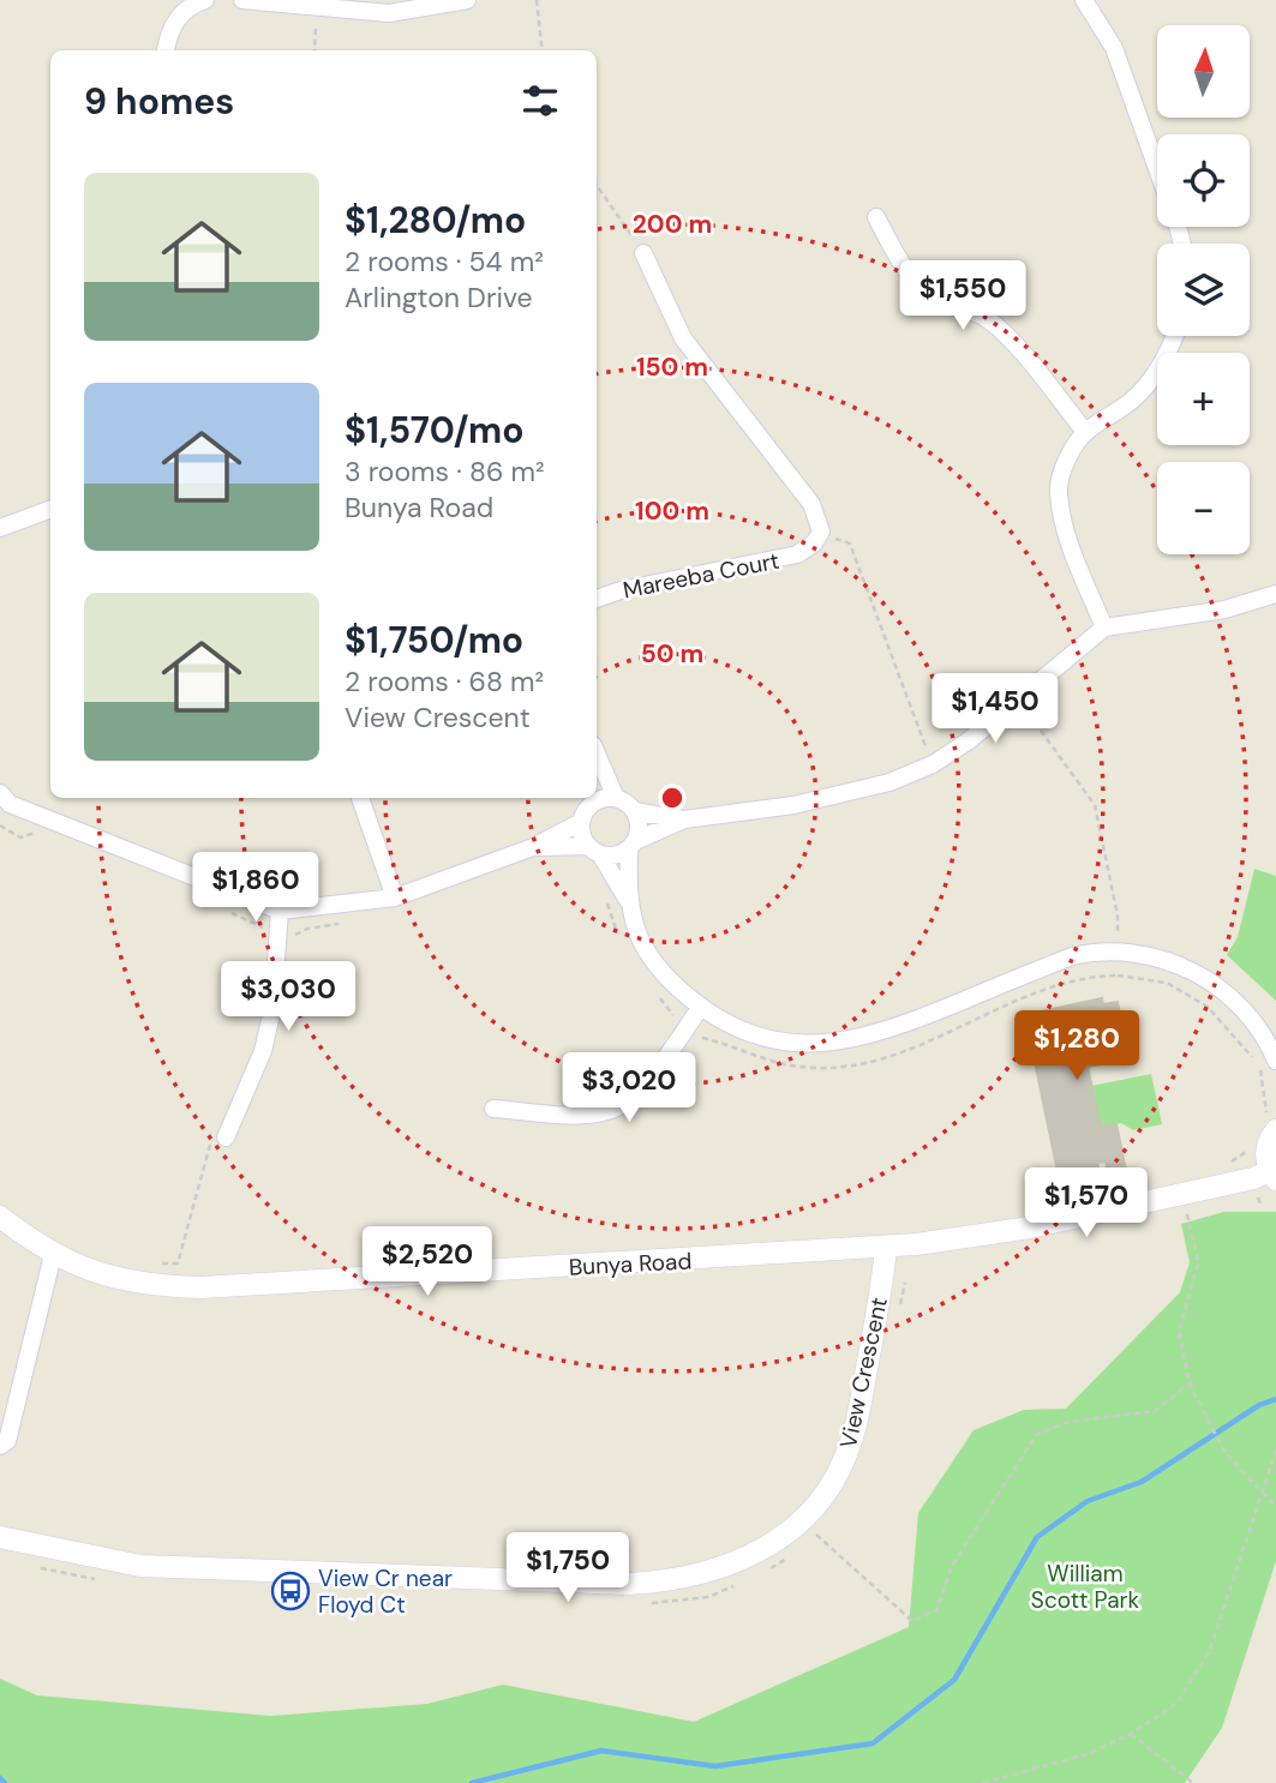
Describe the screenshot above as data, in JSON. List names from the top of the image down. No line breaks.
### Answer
{"streets":{"street":["Mareeba Court","Bunya Road","View Crescent"]},"crossings":[["Bunya Road","View Crescent"]],"parks":["William Scott Park"],"places":{"bus stop":["View Cr near Floyd Ct"]},"north":"top","page":{"map_buttons":["+","−"],"heading":"9 homes","list":[{"name":"$1,280/mo","note":"2 rooms · 54 m² · Arlington Drive"},{"name":"$1,570/mo","note":"3 rooms · 86 m² · Bunya Road"},{"name":"$1,750/mo","note":"2 rooms · 68 m² · View Crescent"}],"price":["$1,550","$1,450","$1,860","$3,030","$1,280","$3,020","$1,570","$2,520","$1,750"]},"rings":["200 m","150 m","100 m","50 m"]}
